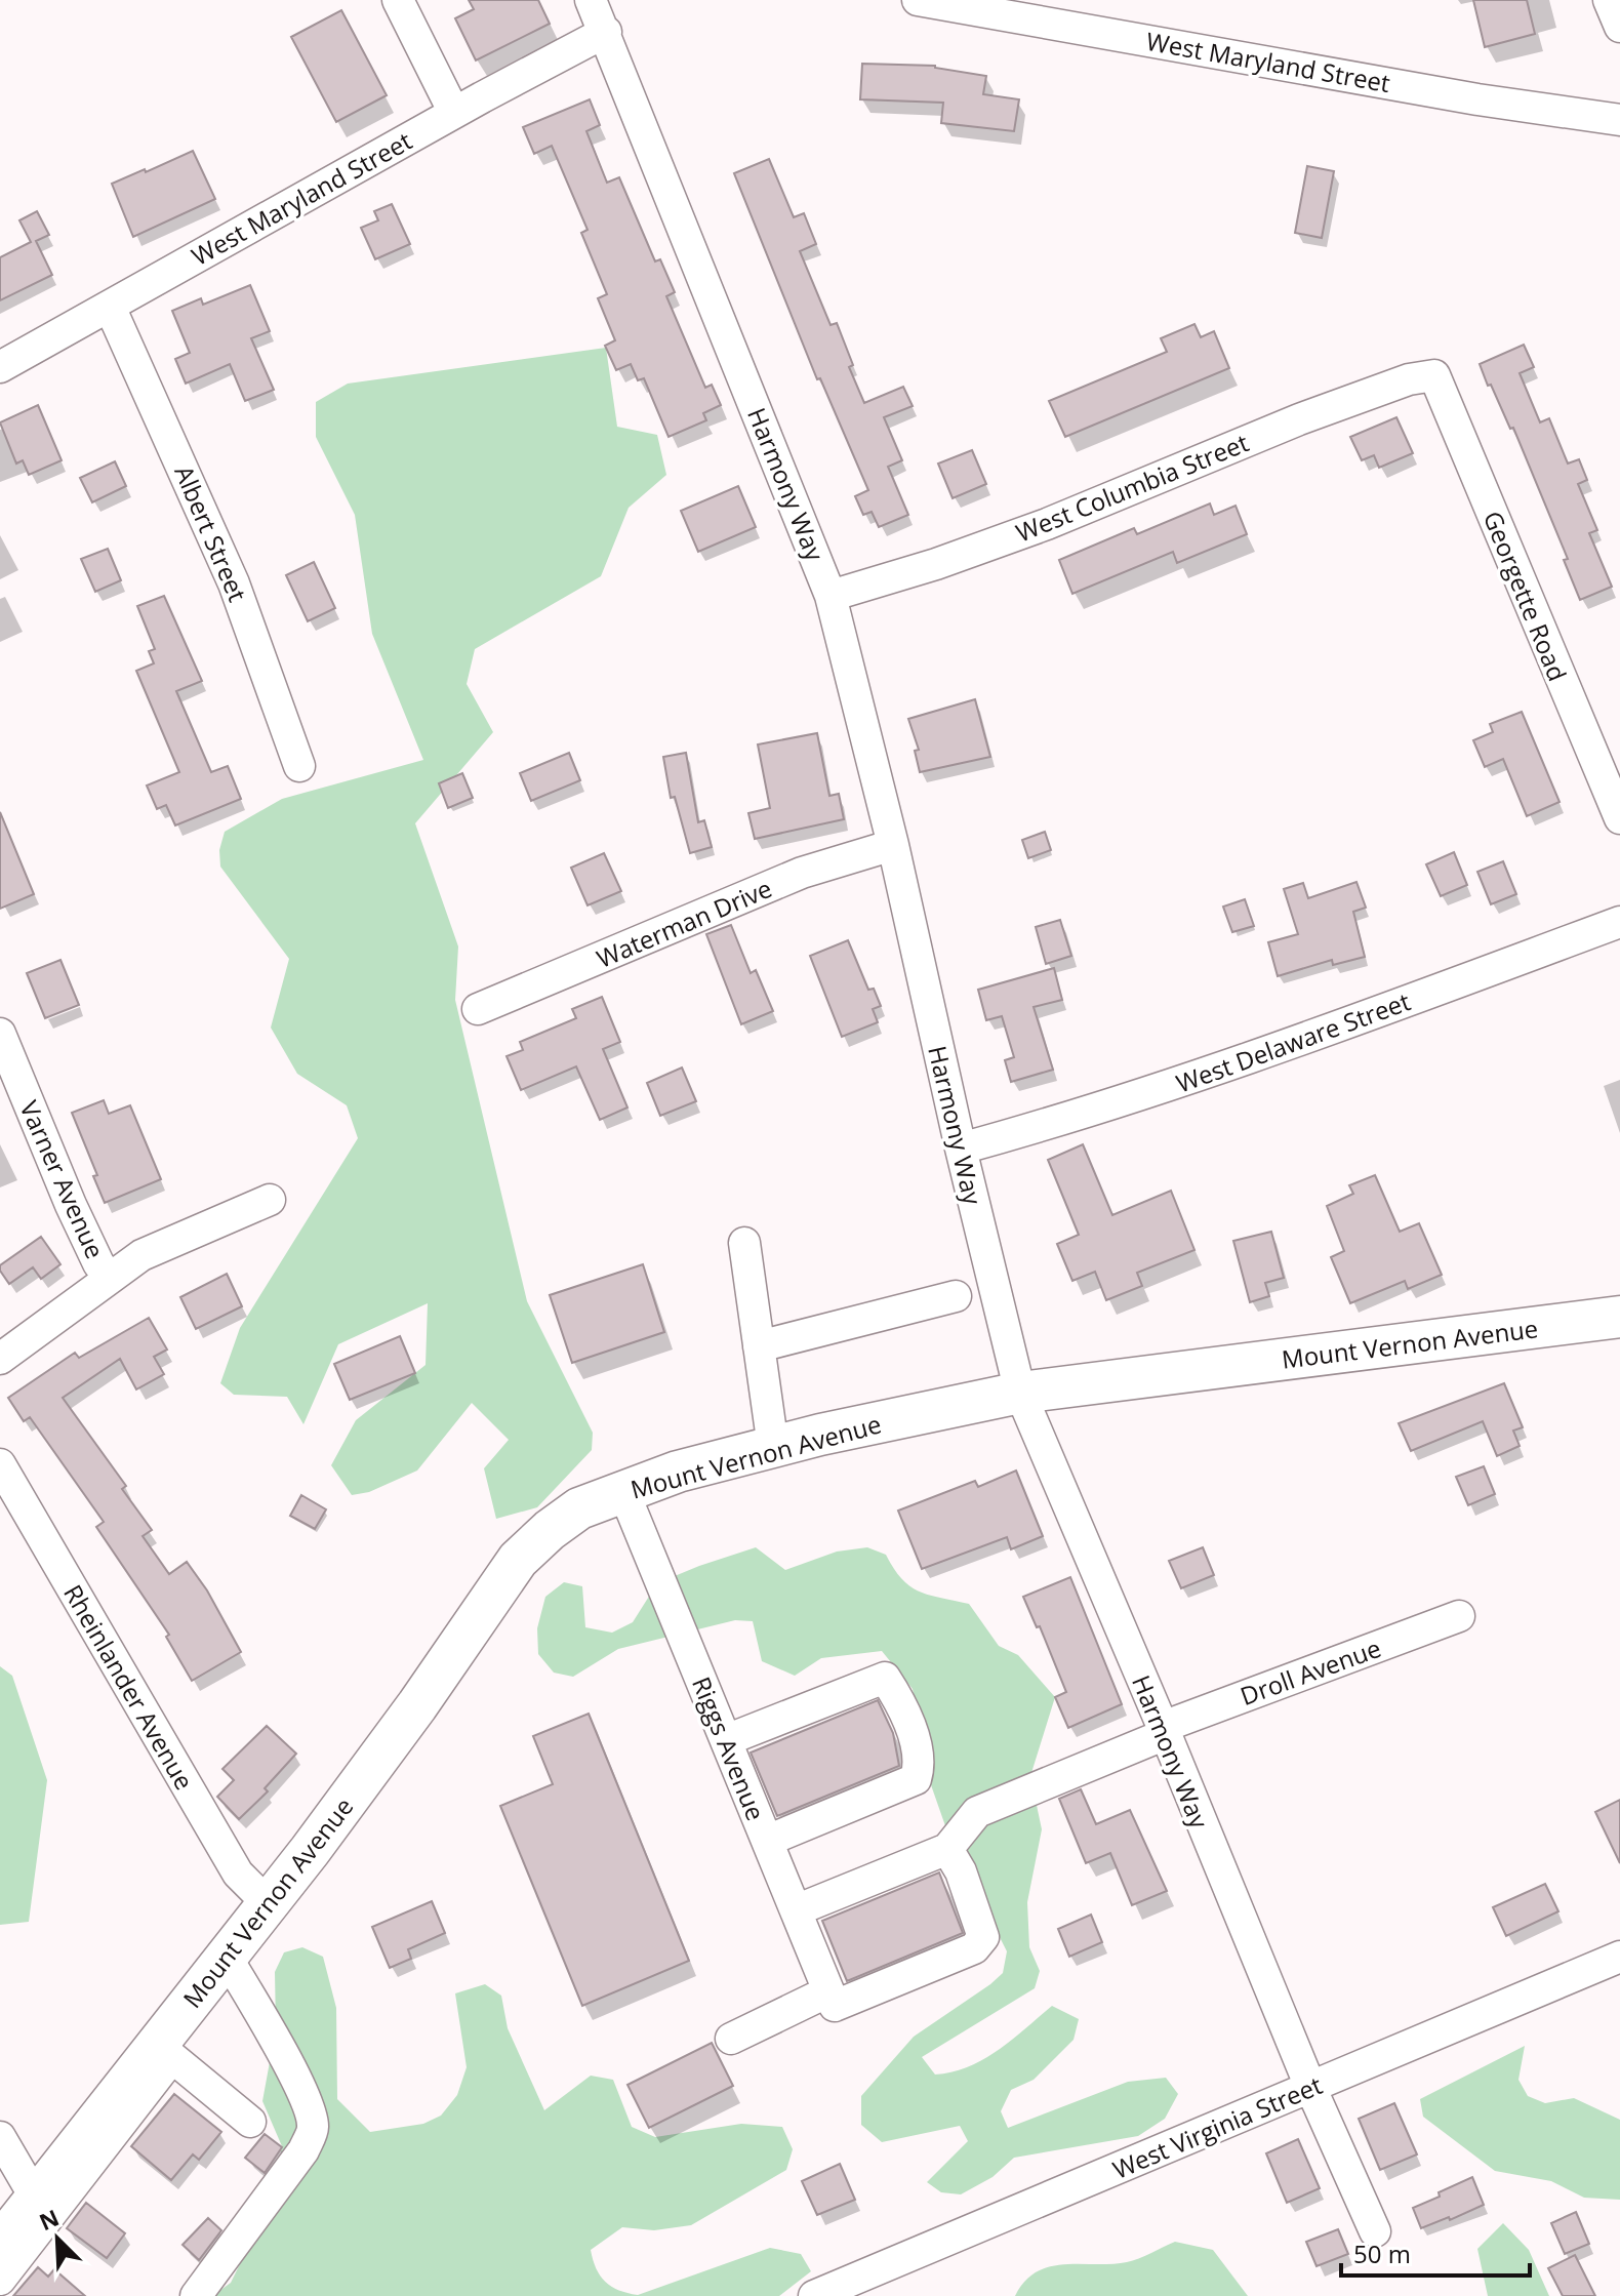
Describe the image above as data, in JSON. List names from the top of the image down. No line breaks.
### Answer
{"streets":{"main road":["Mount Vernon Avenue"],"street":["West Maryland Street","Harmony Way","West Columbia Street","Albert Street","Georgette Road","Waterman Drive","West Delaware Street","Varner Avenue","Droll Avenue","Rheinlander Avenue","Riggs Avenue","West Virginia Street"]},"crossings":[["West Maryland Street","Harmony Way"],["West Maryland Street","Albert Street"],["Harmony Way","West Columbia Street"],["Harmony Way","Waterman Drive"],["Harmony Way","West Delaware Street"],["Harmony Way","Mount Vernon Avenue"],["Harmony Way","Droll Avenue"],["Harmony Way","West Virginia Street"],["West Columbia Street","Georgette Road"],["Mount Vernon Avenue","Rheinlander Avenue"],["Mount Vernon Avenue","Riggs Avenue"]],"scale_bar":"50 m","north":"top left"}
